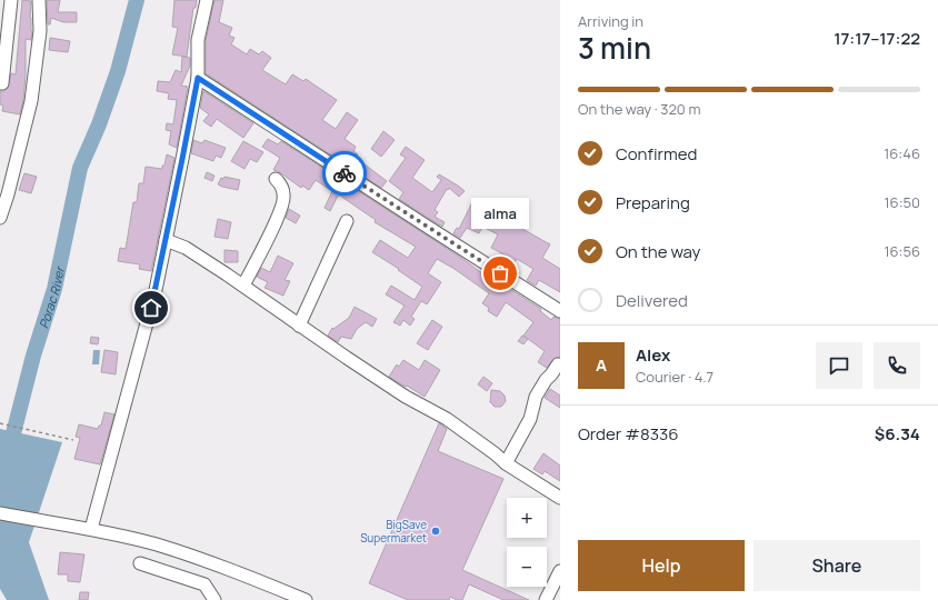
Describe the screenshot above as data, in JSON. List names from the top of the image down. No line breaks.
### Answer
{"water":["Porac River"],"places":["alma","BigSave Supermarket"],"page":{"heading":["3 min","Arriving in","17:17–17:22"],"panel":["Alex","Courier · 4.7","Order #8336","$6.34"],"bar":"On the way · 320 m","list":[["Confirmed","16:46"],["Preparing","16:50"],["On the way","16:56"],"Delivered"],"bubble":"alma","round":"A","map_buttons":["+","−"],"buttons":["Help","Share"]}}
